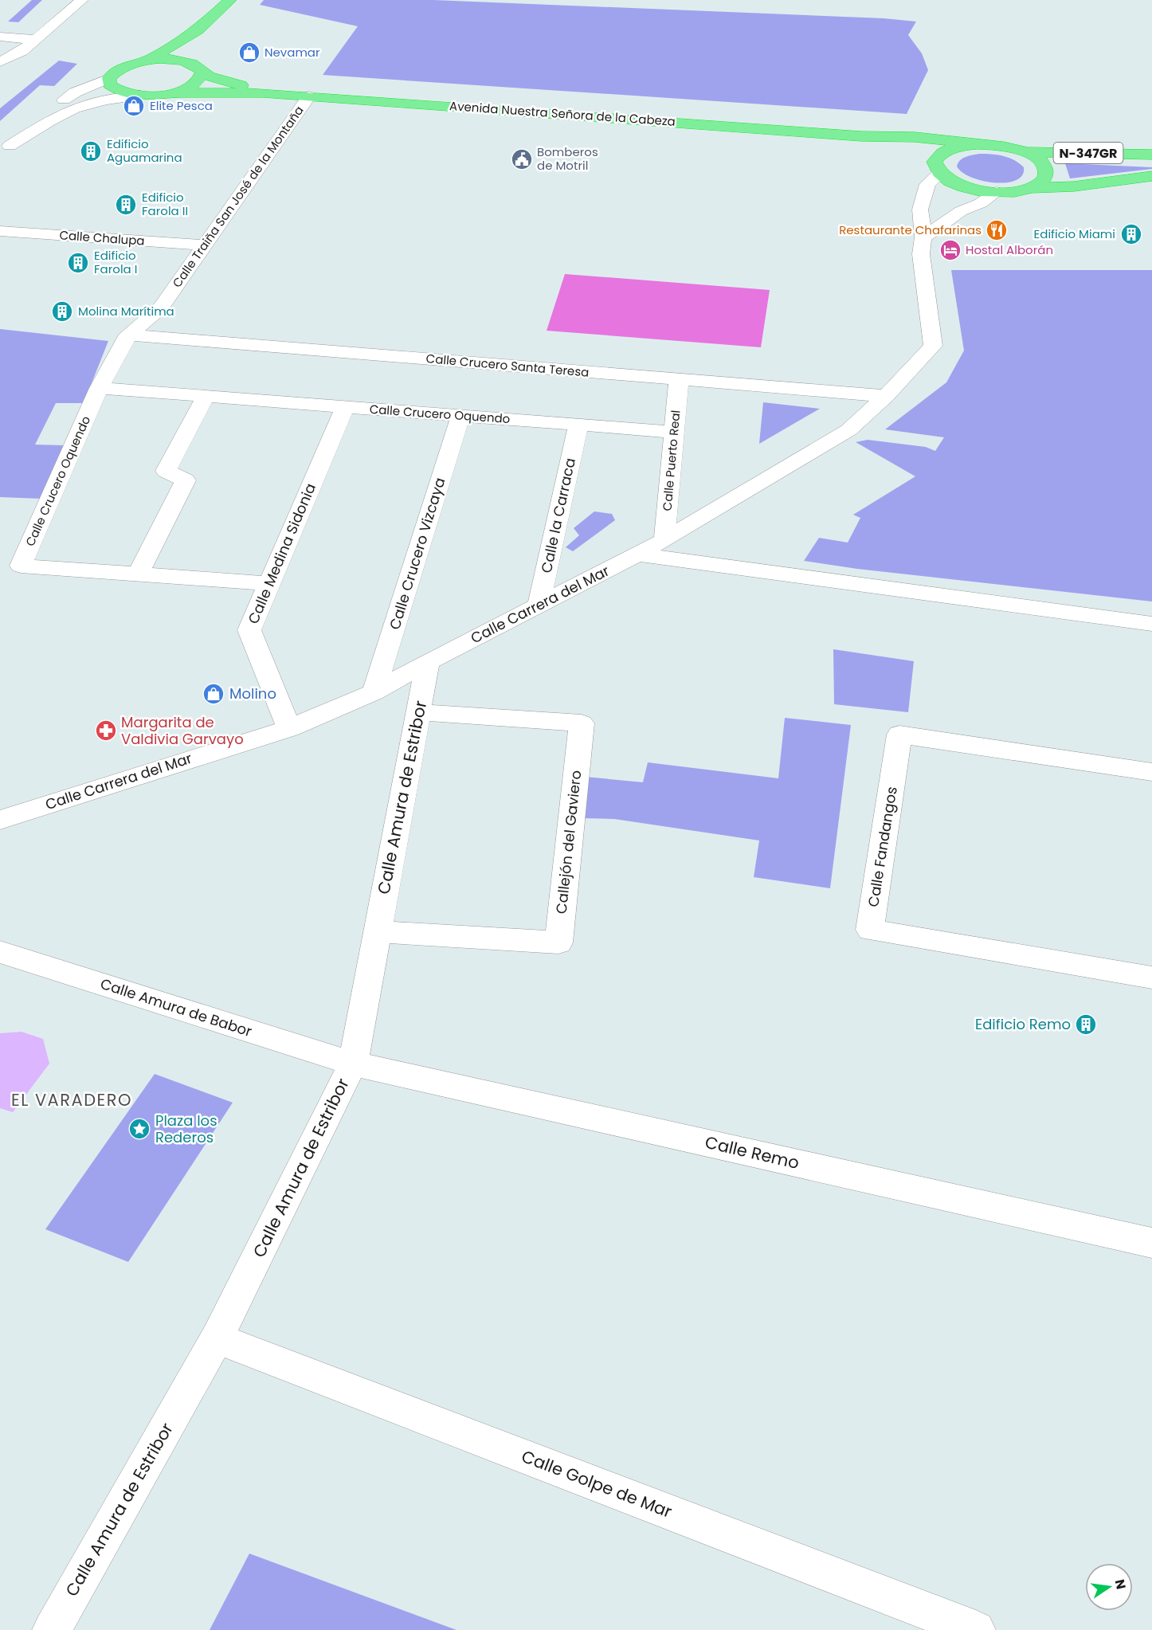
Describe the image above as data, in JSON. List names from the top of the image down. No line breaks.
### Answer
{"streets":{"highway":["Avenida Nuestra Señora de la Cabeza","N-347GR"],"street":["Calle Traiña San José de la Montaña","Calle Chalupa","Calle Crucero Santa Teresa","Calle Crucero Oquendo","Calle Puerto Real","Calle la Carraca","Calle Medina Sidonia","Calle Crucero Vizcaya","Calle Carrera del Mar","Calle Amura de Estribor","Callejón del Gaviero","Calle Fandangos","Calle Amura de Babor","Calle Remo","Calle Golpe de Mar"]},"crossings":[["Avenida Nuestra Señora de la Cabeza","N-347GR"],["Avenida Nuestra Señora de la Cabeza","Calle Traiña San José de la Montaña"],["Avenida Nuestra Señora de la Cabeza","Calle Carrera del Mar"],["Calle Traiña San José de la Montaña","Calle Chalupa"],["Calle Traiña San José de la Montaña","Calle Crucero Santa Teresa"],["Calle Traiña San José de la Montaña","Calle Crucero Oquendo"],["Calle Crucero Santa Teresa","Calle Puerto Real"],["Calle Crucero Santa Teresa","Calle Carrera del Mar"],["Calle Crucero Oquendo","Calle Puerto Real"],["Calle Crucero Oquendo","Calle la Carraca"],["Calle Crucero Oquendo","Calle Medina Sidonia"],["Calle Crucero Oquendo","Calle Crucero Vizcaya"],["Calle Puerto Real","Calle Carrera del Mar"],["Calle la Carraca","Calle Carrera del Mar"],["Calle Medina Sidonia","Calle Carrera del Mar"],["Calle Crucero Vizcaya","Calle Carrera del Mar"],["Calle Carrera del Mar","Calle Amura de Estribor"],["Calle Amura de Estribor","Callejón del Gaviero"],["Calle Amura de Estribor","Calle Amura de Babor"],["Calle Amura de Estribor","Calle Remo"],["Calle Amura de Estribor","Calle Golpe de Mar"],["Calle Amura de Babor","Calle Remo"]],"districts":["EL VARADERO"],"places":{"shop":["Nevamar","Elite Pesca","Molino"],"building":["Edificio Aguamarina","Edificio Farola II","Edificio Miami","Edificio Farola I","Molina Marítima","Edificio Remo"],"public building":["Bomberos de Motril"],"restaurant":["Restaurante Chafarinas"],"hotel":["Hostal Alborán"],"pharmacy":["Margarita de Valdivia Garvayo"],"place":["Plaza los Rederos"]},"north":"right"}
